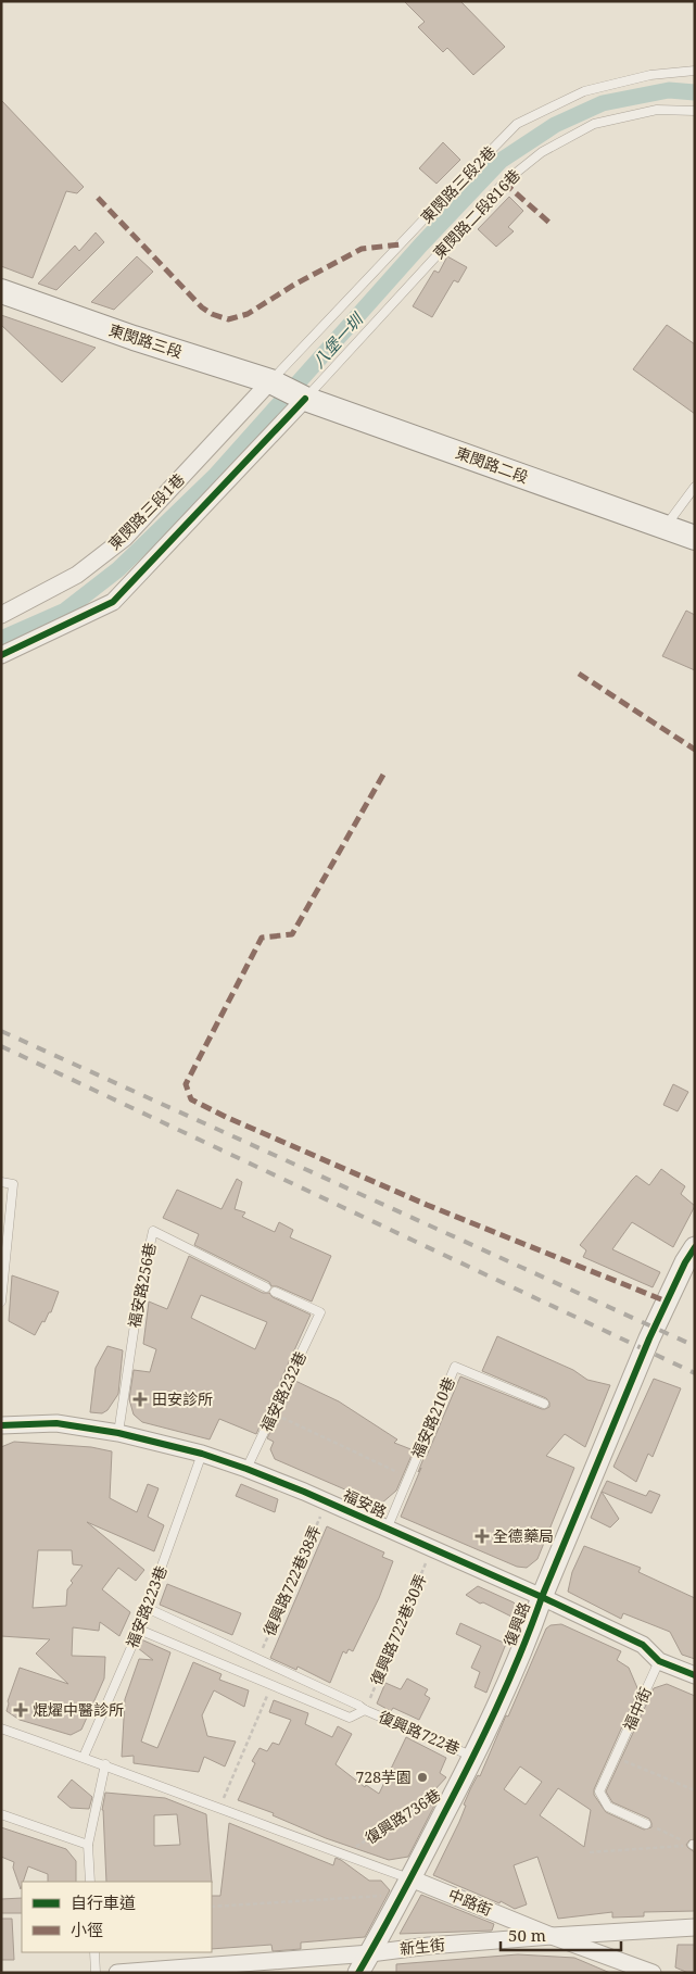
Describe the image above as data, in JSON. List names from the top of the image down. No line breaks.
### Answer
{"streets":{"main road":["東閔路三段","東閔路二段"],"street":["東閔路三段1巷","福安路","復興路","中路街","新生街"],"lane":["東閔路三段2巷","東閔路二段816巷","福安路256巷","福安路232巷","福安路210巷","福安路223巷","福中街","復興路722巷"],"path":["復興路722巷38弄","復興路722巷30弄"],"cycle path":["復興路736巷"]},"crossings":[["東閔路三段2巷","東閔路二段816巷"],["東閔路三段2巷","東閔路三段"],["東閔路三段2巷","東閔路二段"],["東閔路三段2巷","東閔路三段1巷"],["東閔路二段816巷","東閔路三段"],["東閔路二段816巷","東閔路二段"],["東閔路二段816巷","東閔路三段1巷"],["東閔路三段","東閔路二段"],["東閔路三段","東閔路三段1巷"],["東閔路二段","東閔路三段1巷"],["福安路256巷","福安路"],["福安路232巷","福安路"],["福安路210巷","福安路"],["福安路","復興路722巷38弄"],["福安路","福安路223巷"],["福安路","復興路"],["福安路","復興路722巷30弄"],["福安路","福中街"],["復興路722巷38弄","復興路722巷"],["福安路223巷","復興路722巷"],["復興路","復興路722巷"],["復興路","中路街"],["復興路","新生街"],["復興路722巷30弄","復興路722巷"],["中路街","新生街"]],"water":["八堡一圳"],"places":{"health":["田安診所","全德藥局","焜燿中醫診所"],"other":["728芋園"]},"legend":["自行車道","小徑"],"scale_bar":"50 m"}
